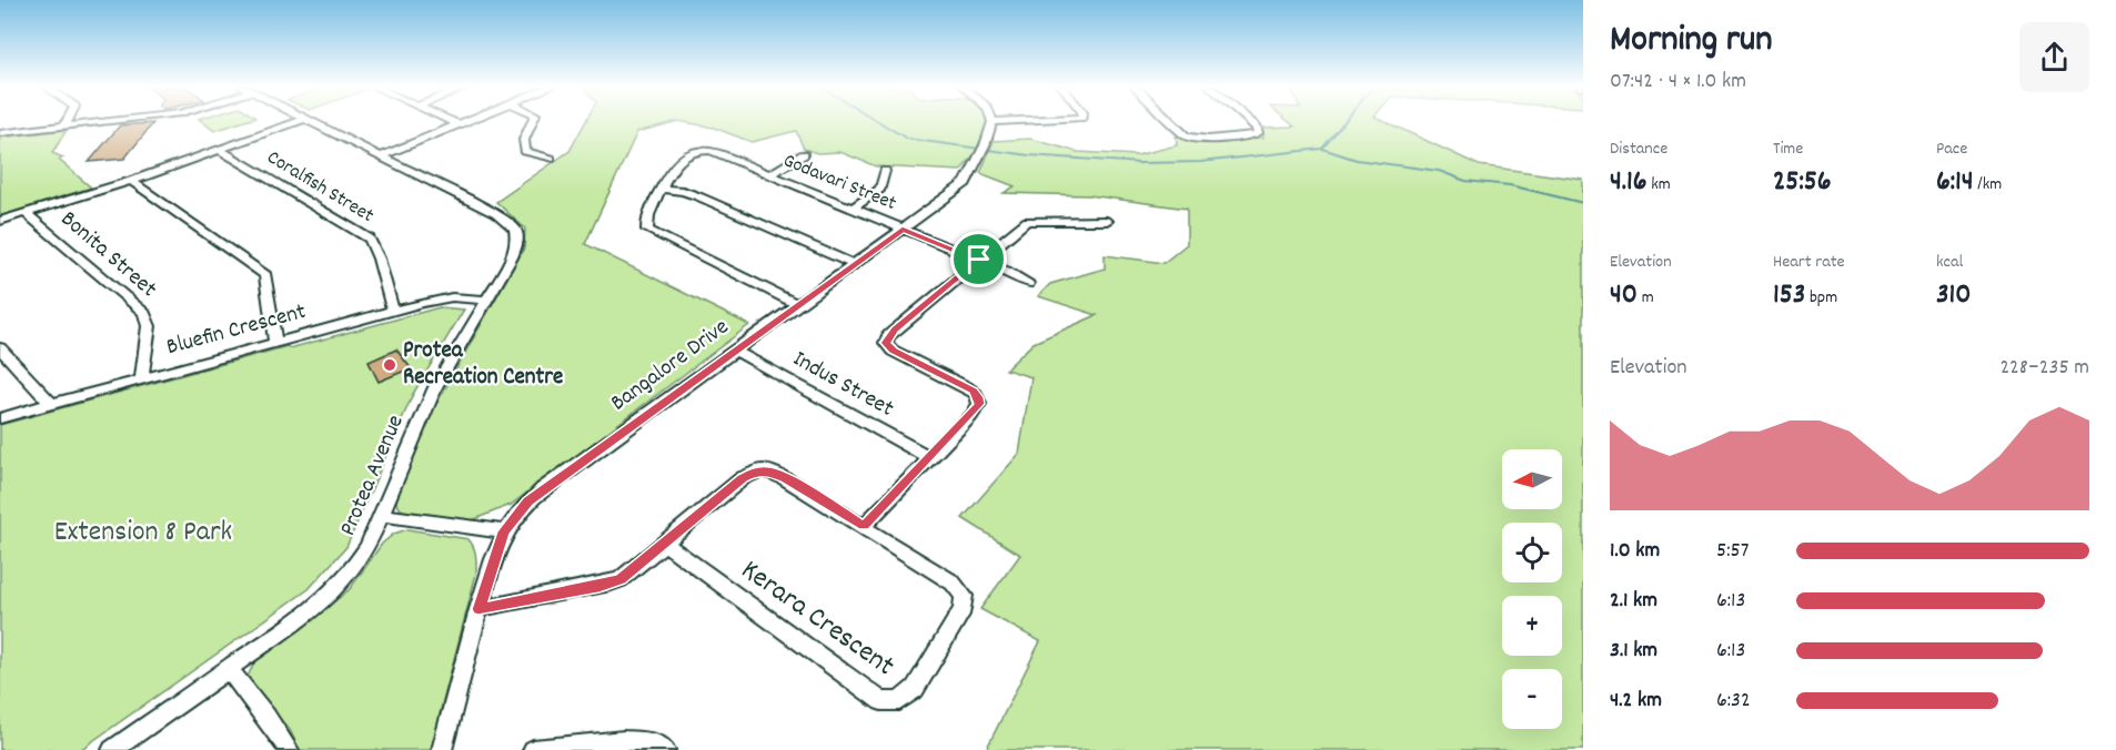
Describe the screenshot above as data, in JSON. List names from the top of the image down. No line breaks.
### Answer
{"streets":{"street":["Godavari Street","Coralfish Street","Bonita Street","Bluefin Crescent","Bangalore Drive","Indus Street","Protea Avenue","Kerara Crescent"]},"crossings":[["Godavari Street","Bangalore Drive"],["Coralfish Street","Bluefin Crescent"],["Bonita Street","Bluefin Crescent"],["Bluefin Crescent","Protea Avenue"],["Bangalore Drive","Indus Street"]],"parks":["Extension 8 Park"],"places":["Protea Recreation Centre"],"north":"left","page":{"heading":["Morning run","07:42 · 4 × 1.0 km"],"stats":[["Distance","4.16 km"],["Time","25:56"],["Pace","6:14 /km"],["Elevation","40 m"],["Heart rate","153 bpm"],["kcal","310"]],"chart":["Elevation","228–235 m"],"map_buttons":["+","−"],"list":[{"name":"1.0 km","note":"5:57"},{"name":"2.1 km","note":"6:13"},{"name":"3.1 km","note":"6:13"},{"name":"4.2 km","note":"6:32"}]}}
